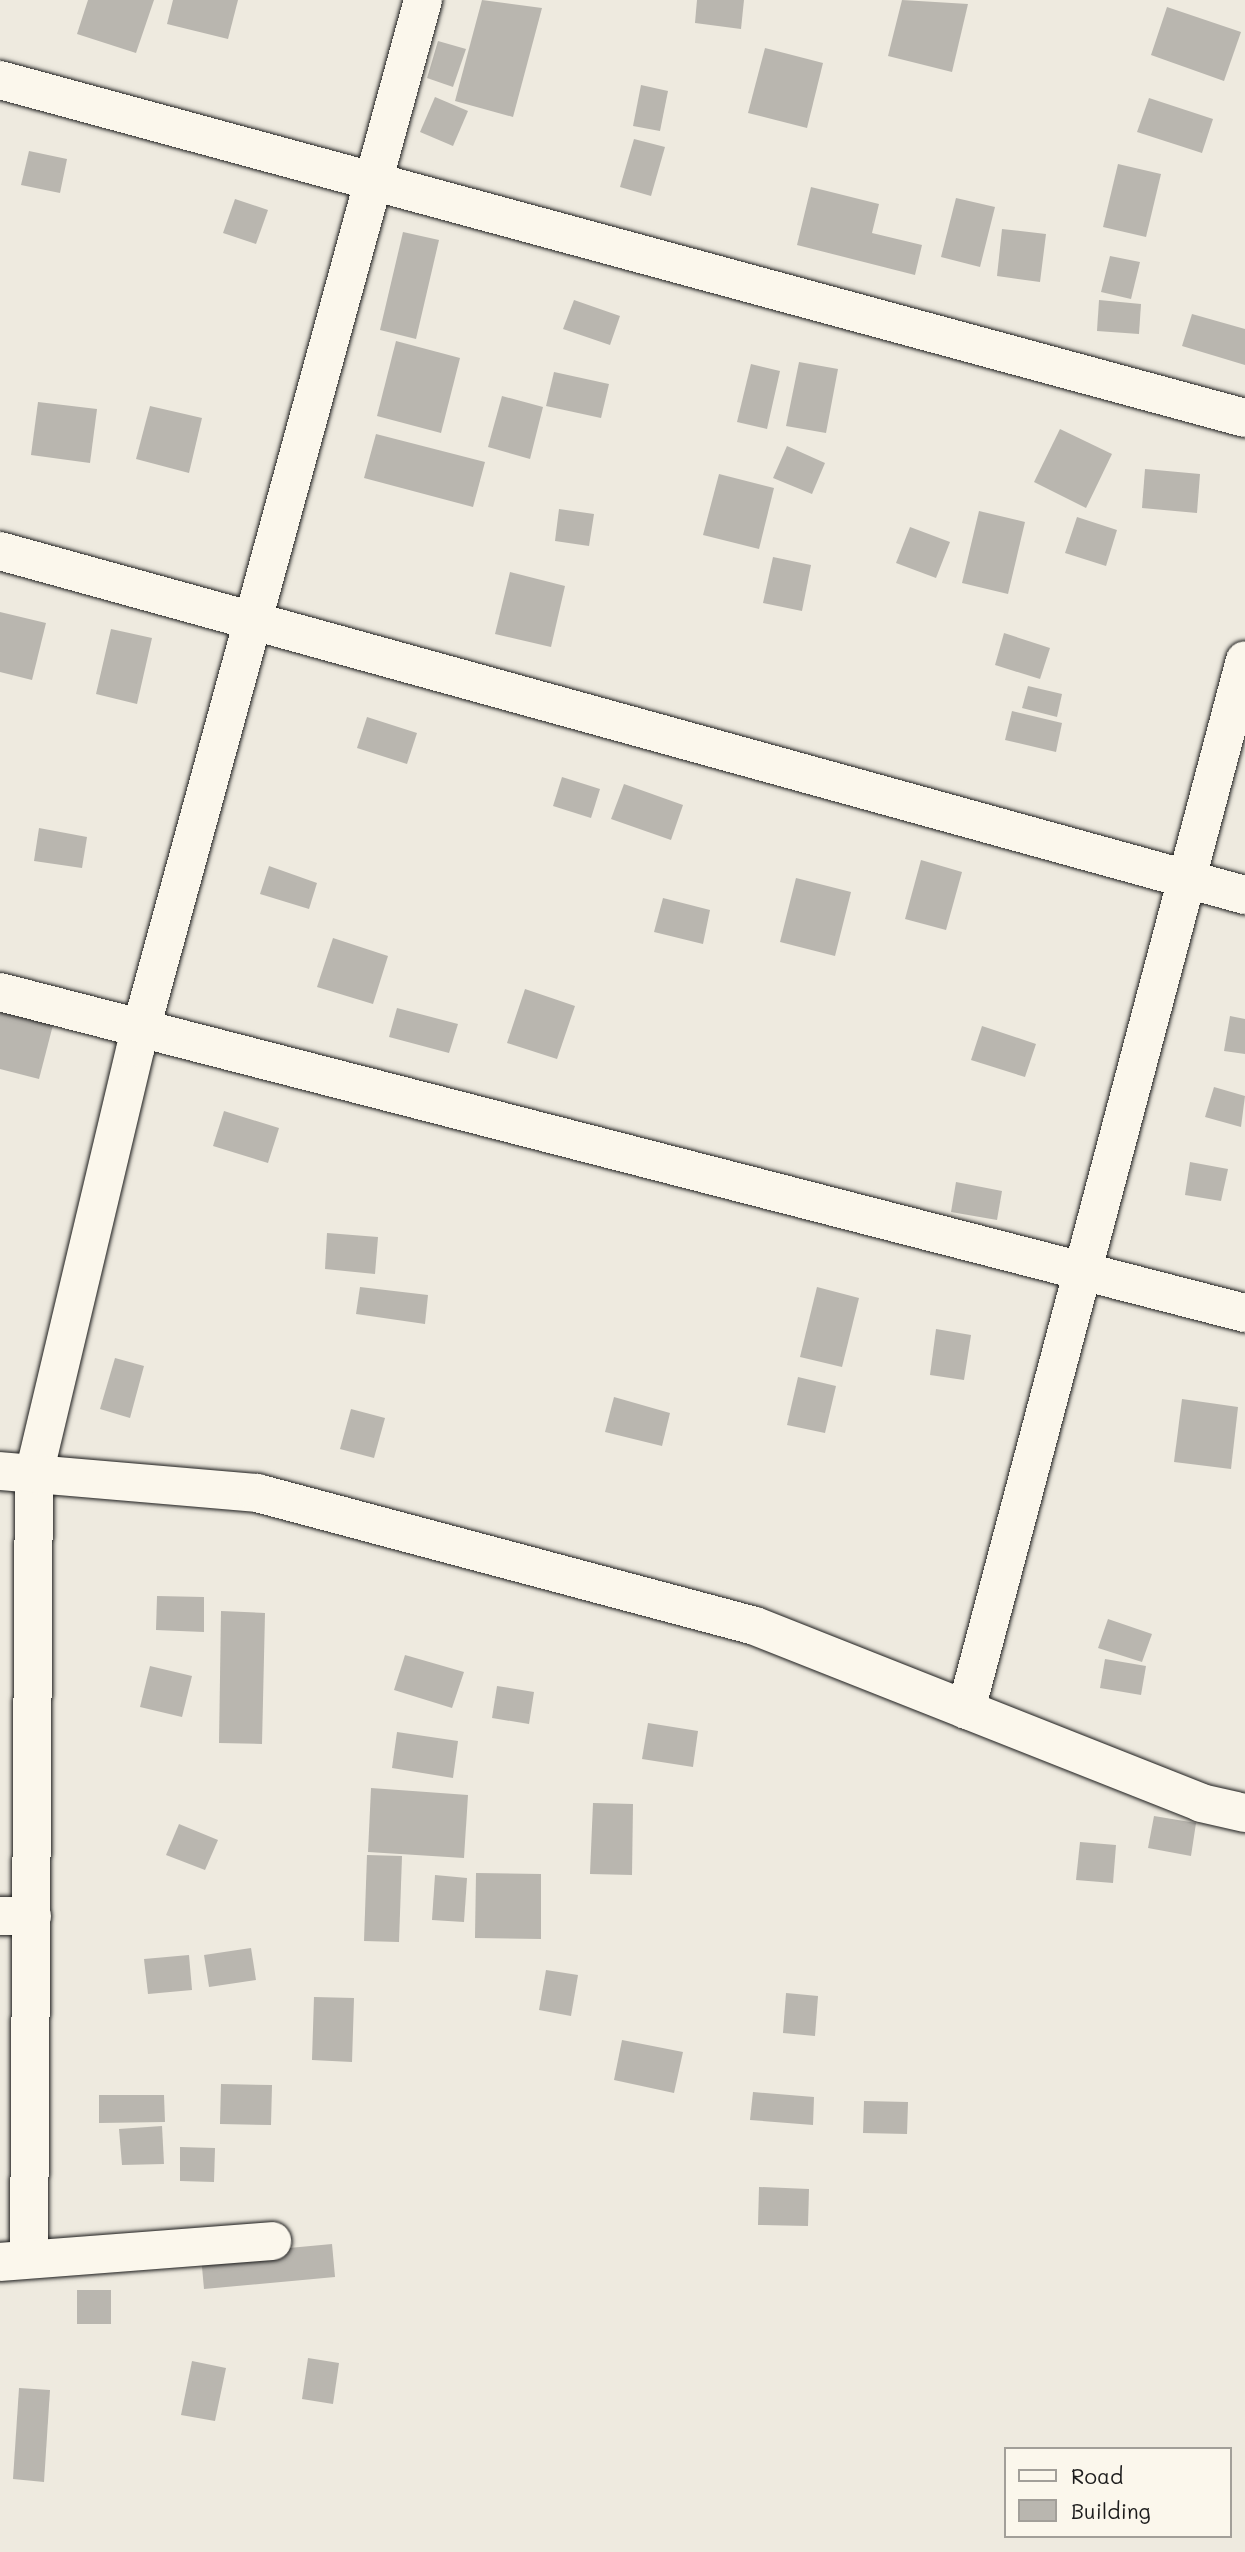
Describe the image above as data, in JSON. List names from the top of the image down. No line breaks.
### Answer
{"legend":["Road","Building"]}
